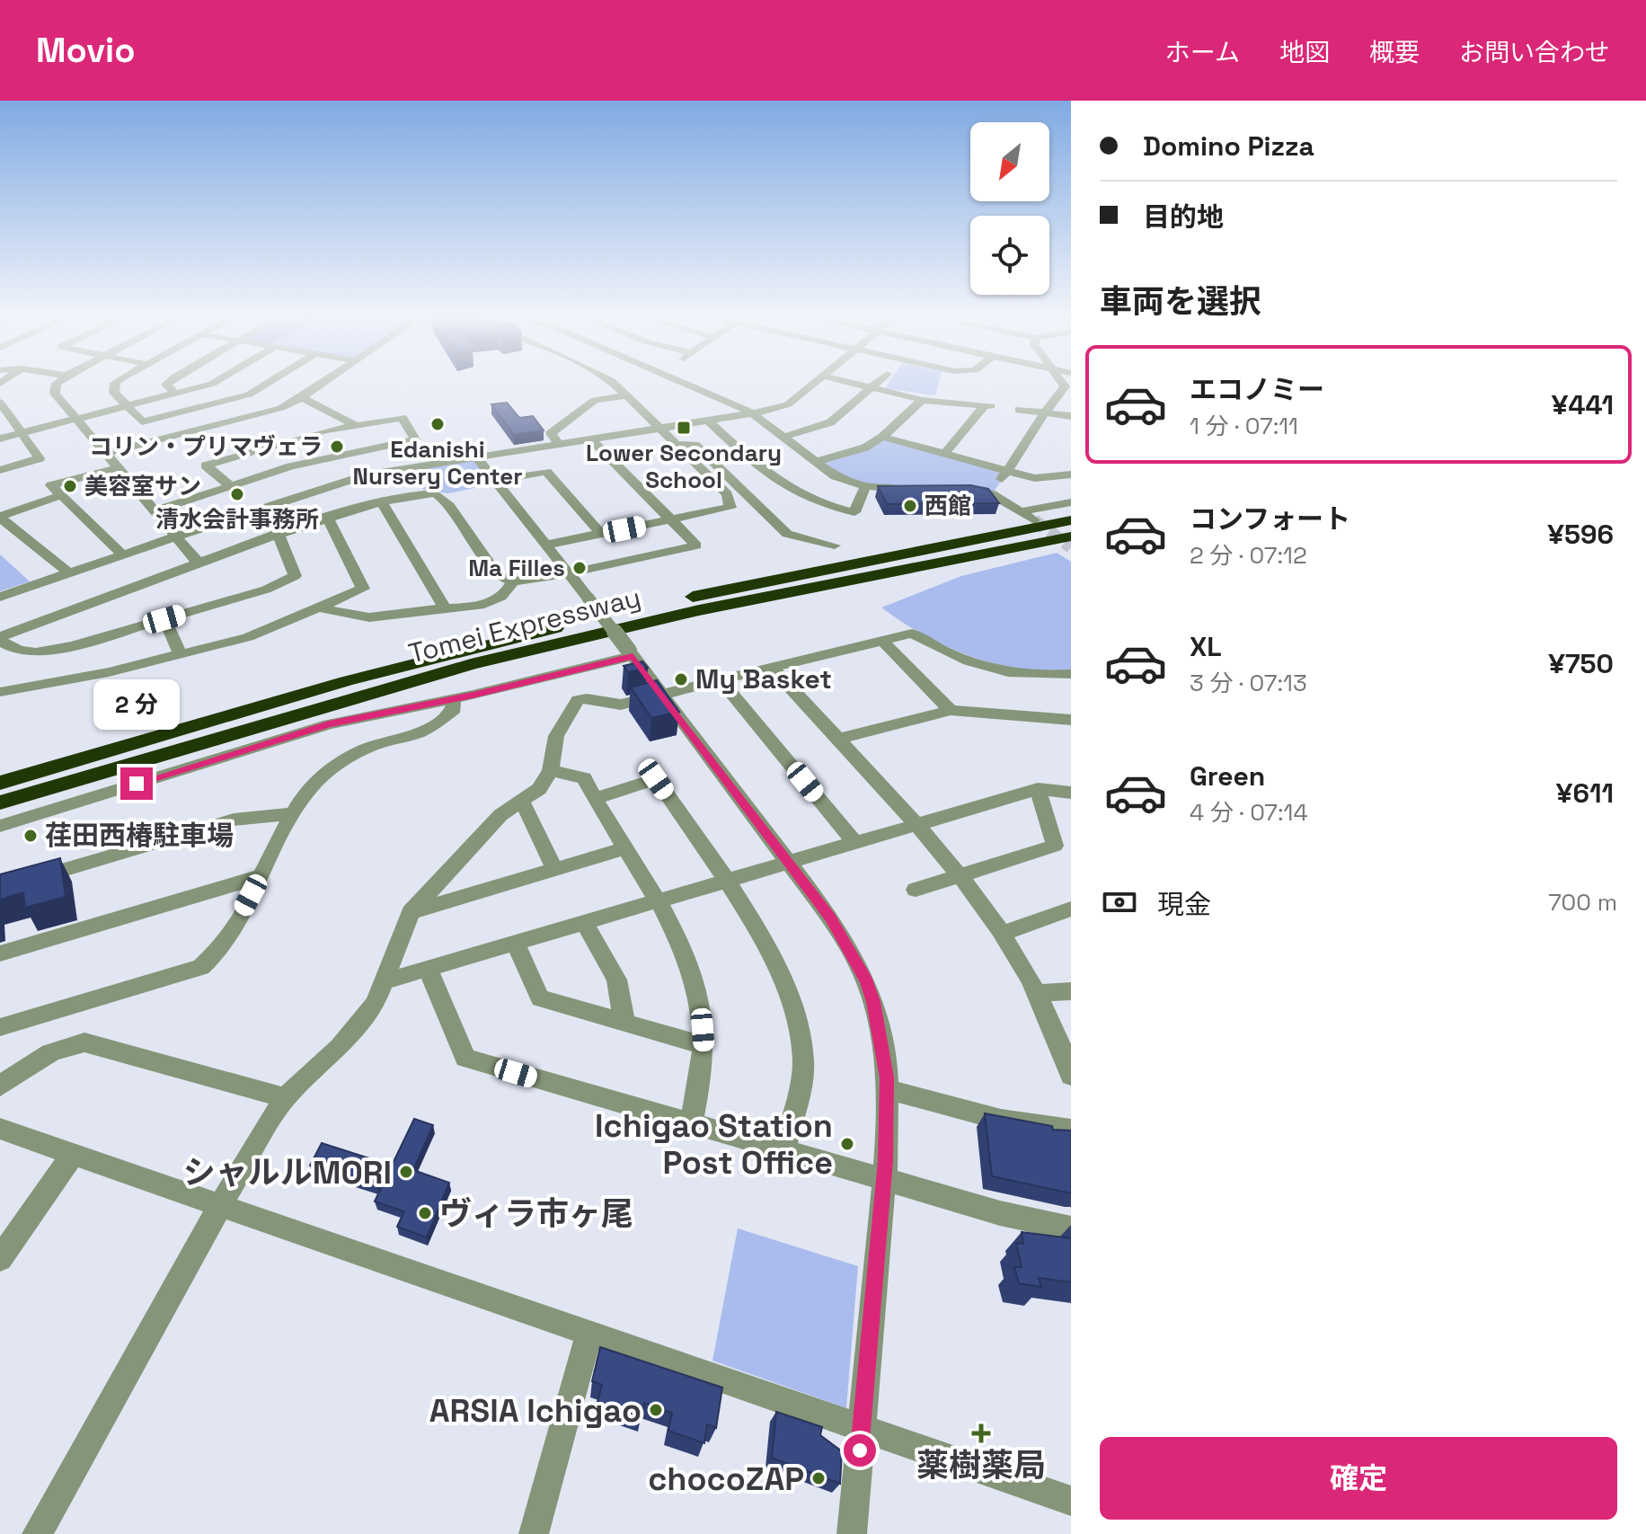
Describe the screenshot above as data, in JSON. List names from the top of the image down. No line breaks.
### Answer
{"streets":{"highway":["Tomei Expressway"]},"places":{"other":["Edanishi Nursery Center","コリン・プリマヴェラ","美容室サン","清水会計事務所","西館","Ma Filles","My Basket","荏田西椿駐車場","Ichigao Station Post Office","シャルルMORI","ヴィラ市ヶ尾","ARSIA Ichigao","chocoZAP"],"transit":["Lower Secondary School"],"health":["薬樹薬局"]},"north":"bottom left","page":{"header":"Movio","nav":["ホーム","地図","概要","お問い合わせ"],"banner":["Domino Pizza","目的地"],"heading":"車両を選択","list":[{"name":"エコノミー","note":"1 分 · 07:11","value":"¥441"},{"name":"コンフォート","note":"2 分 · 07:12","value":"¥596"},{"name":"XL","note":"3 分 · 07:13","value":"¥750"},{"name":"Green","note":"4 分 · 07:14","value":"¥611"}],"bubble":"2 分","pay":["現金","700 m"],"buttons":"確定"}}
